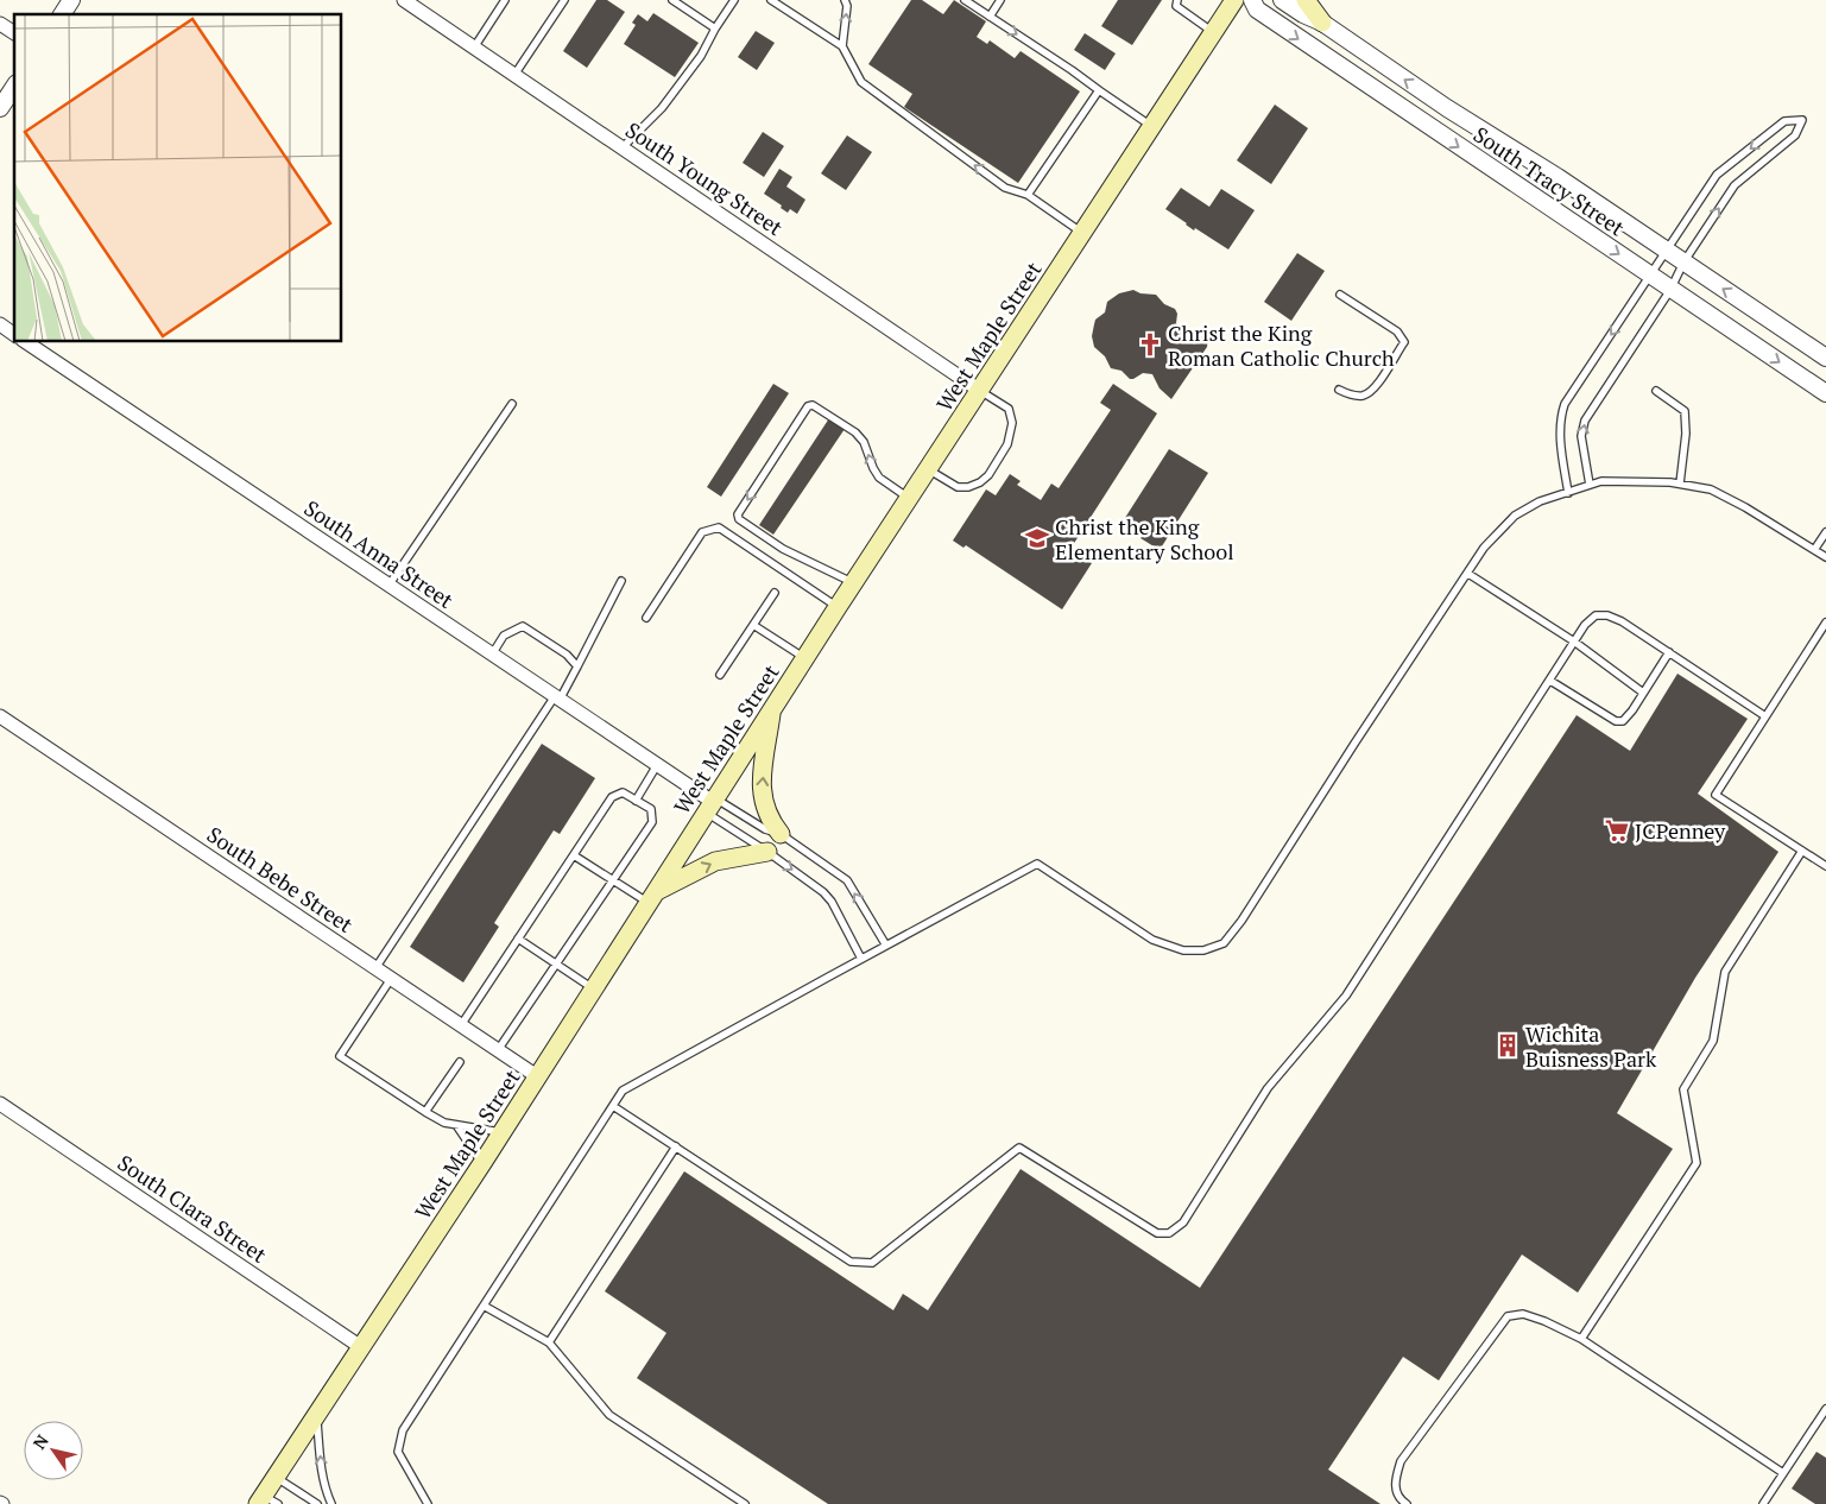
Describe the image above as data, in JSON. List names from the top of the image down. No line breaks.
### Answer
{"streets":{"main road":["West Maple Street"],"street":["South Young Street","South Tracy Street","South Anna Street","South Bebe Street","South Clara Street"]},"crossings":[["South Young Street","West Maple Street"],["West Maple Street","South Anna Street"],["West Maple Street","South Bebe Street"],["West Maple Street","South Clara Street"]],"places":{"church":["Christ the King Roman Catholic Church"],"school or university":["Christ the King Elementary School"],"supermarket":["JCPenney"],"building":["Wichita Buisness Park"]},"north":"top left"}
